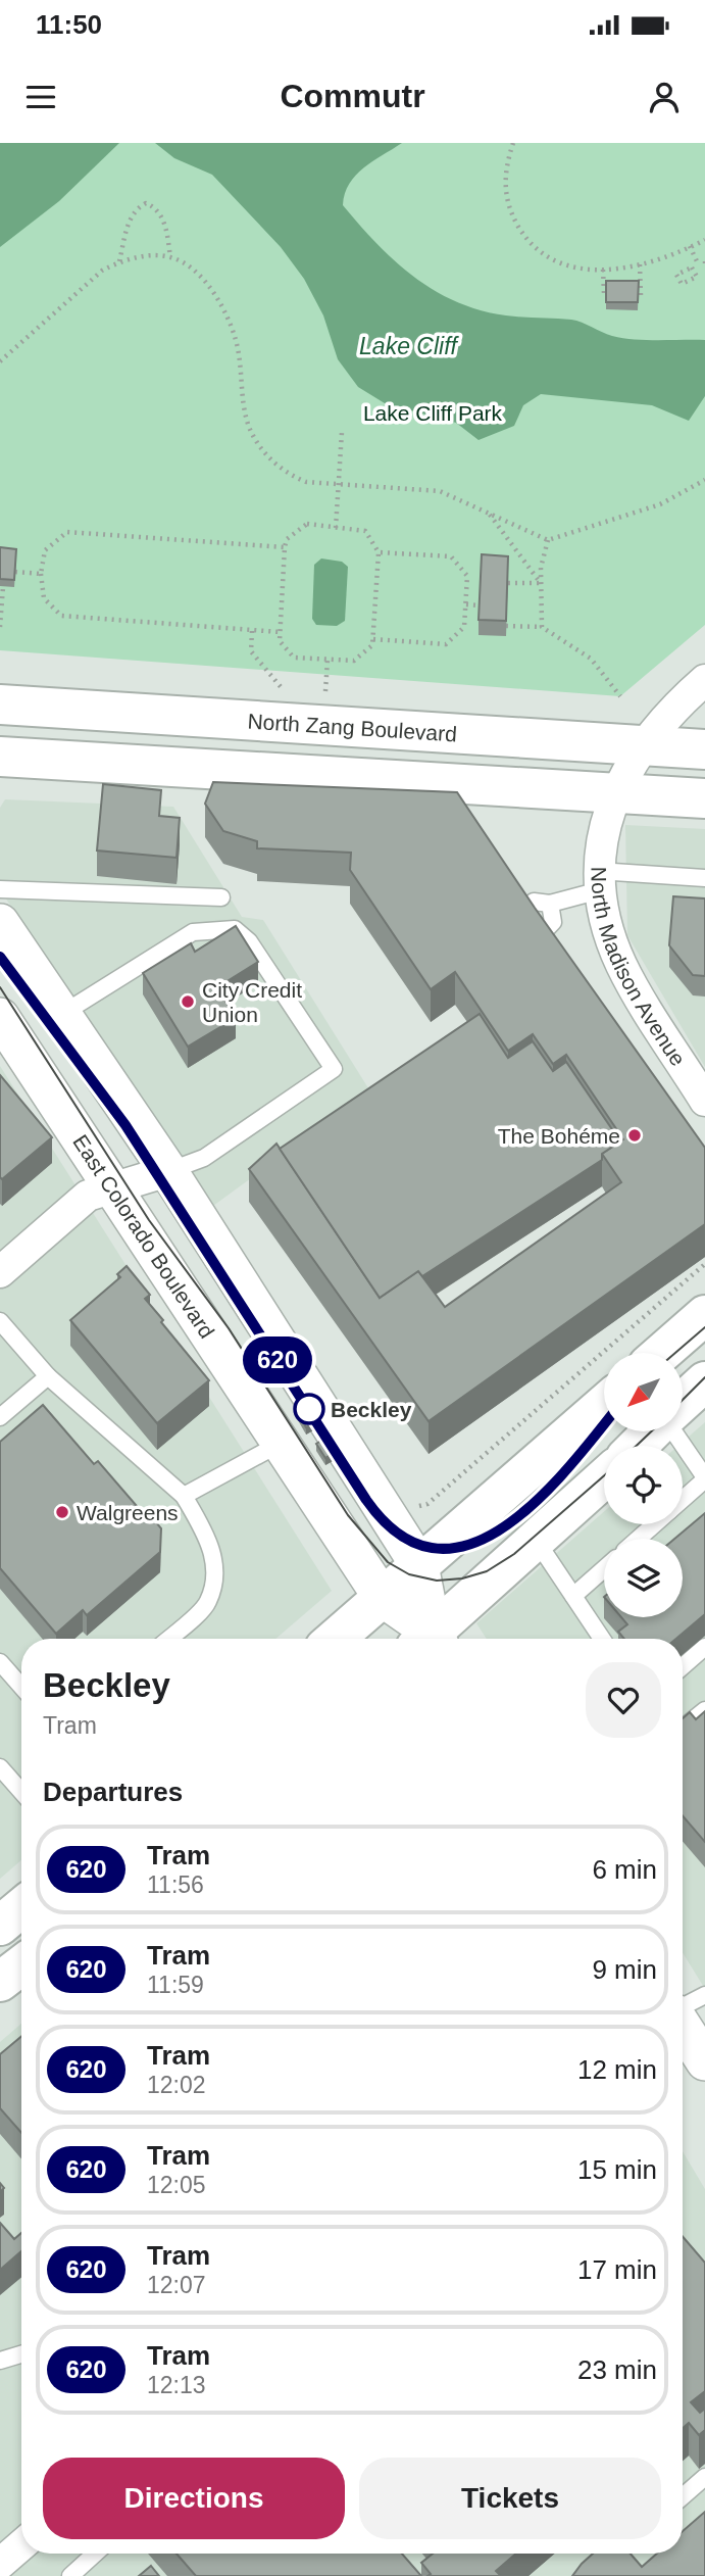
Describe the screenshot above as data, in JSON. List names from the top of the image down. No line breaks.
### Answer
{"streets":{"main road":["North Zang Boulevard"],"street":["North Madison Avenue","East Colorado Boulevard"]},"crossings":[["North Zang Boulevard","North Madison Avenue"]],"water":["Lake Cliff"],"parks":["Lake Cliff Park"],"places":["City Credit Union","The Bohéme","Beckley","Walgreens"],"lines":["tram line 620"],"north":"bottom left","page":{"status":"11:50","header":"Commutr","on_map":"620","heading":[["Beckley","Tram"],"Departures"],"list":[{"mark":"620","name":"Tram","note":"11:56","value":"6 min"},{"mark":"620","name":"Tram","note":"11:59","value":"9 min"},{"mark":"620","name":"Tram","note":"12:02","value":"12 min"},{"mark":"620","name":"Tram","note":"12:05","value":"15 min"},{"mark":"620","name":"Tram","note":"12:07","value":"17 min"},{"mark":"620","name":"Tram","note":"12:13","value":"23 min"}],"buttons":["Directions","Tickets"]}}
